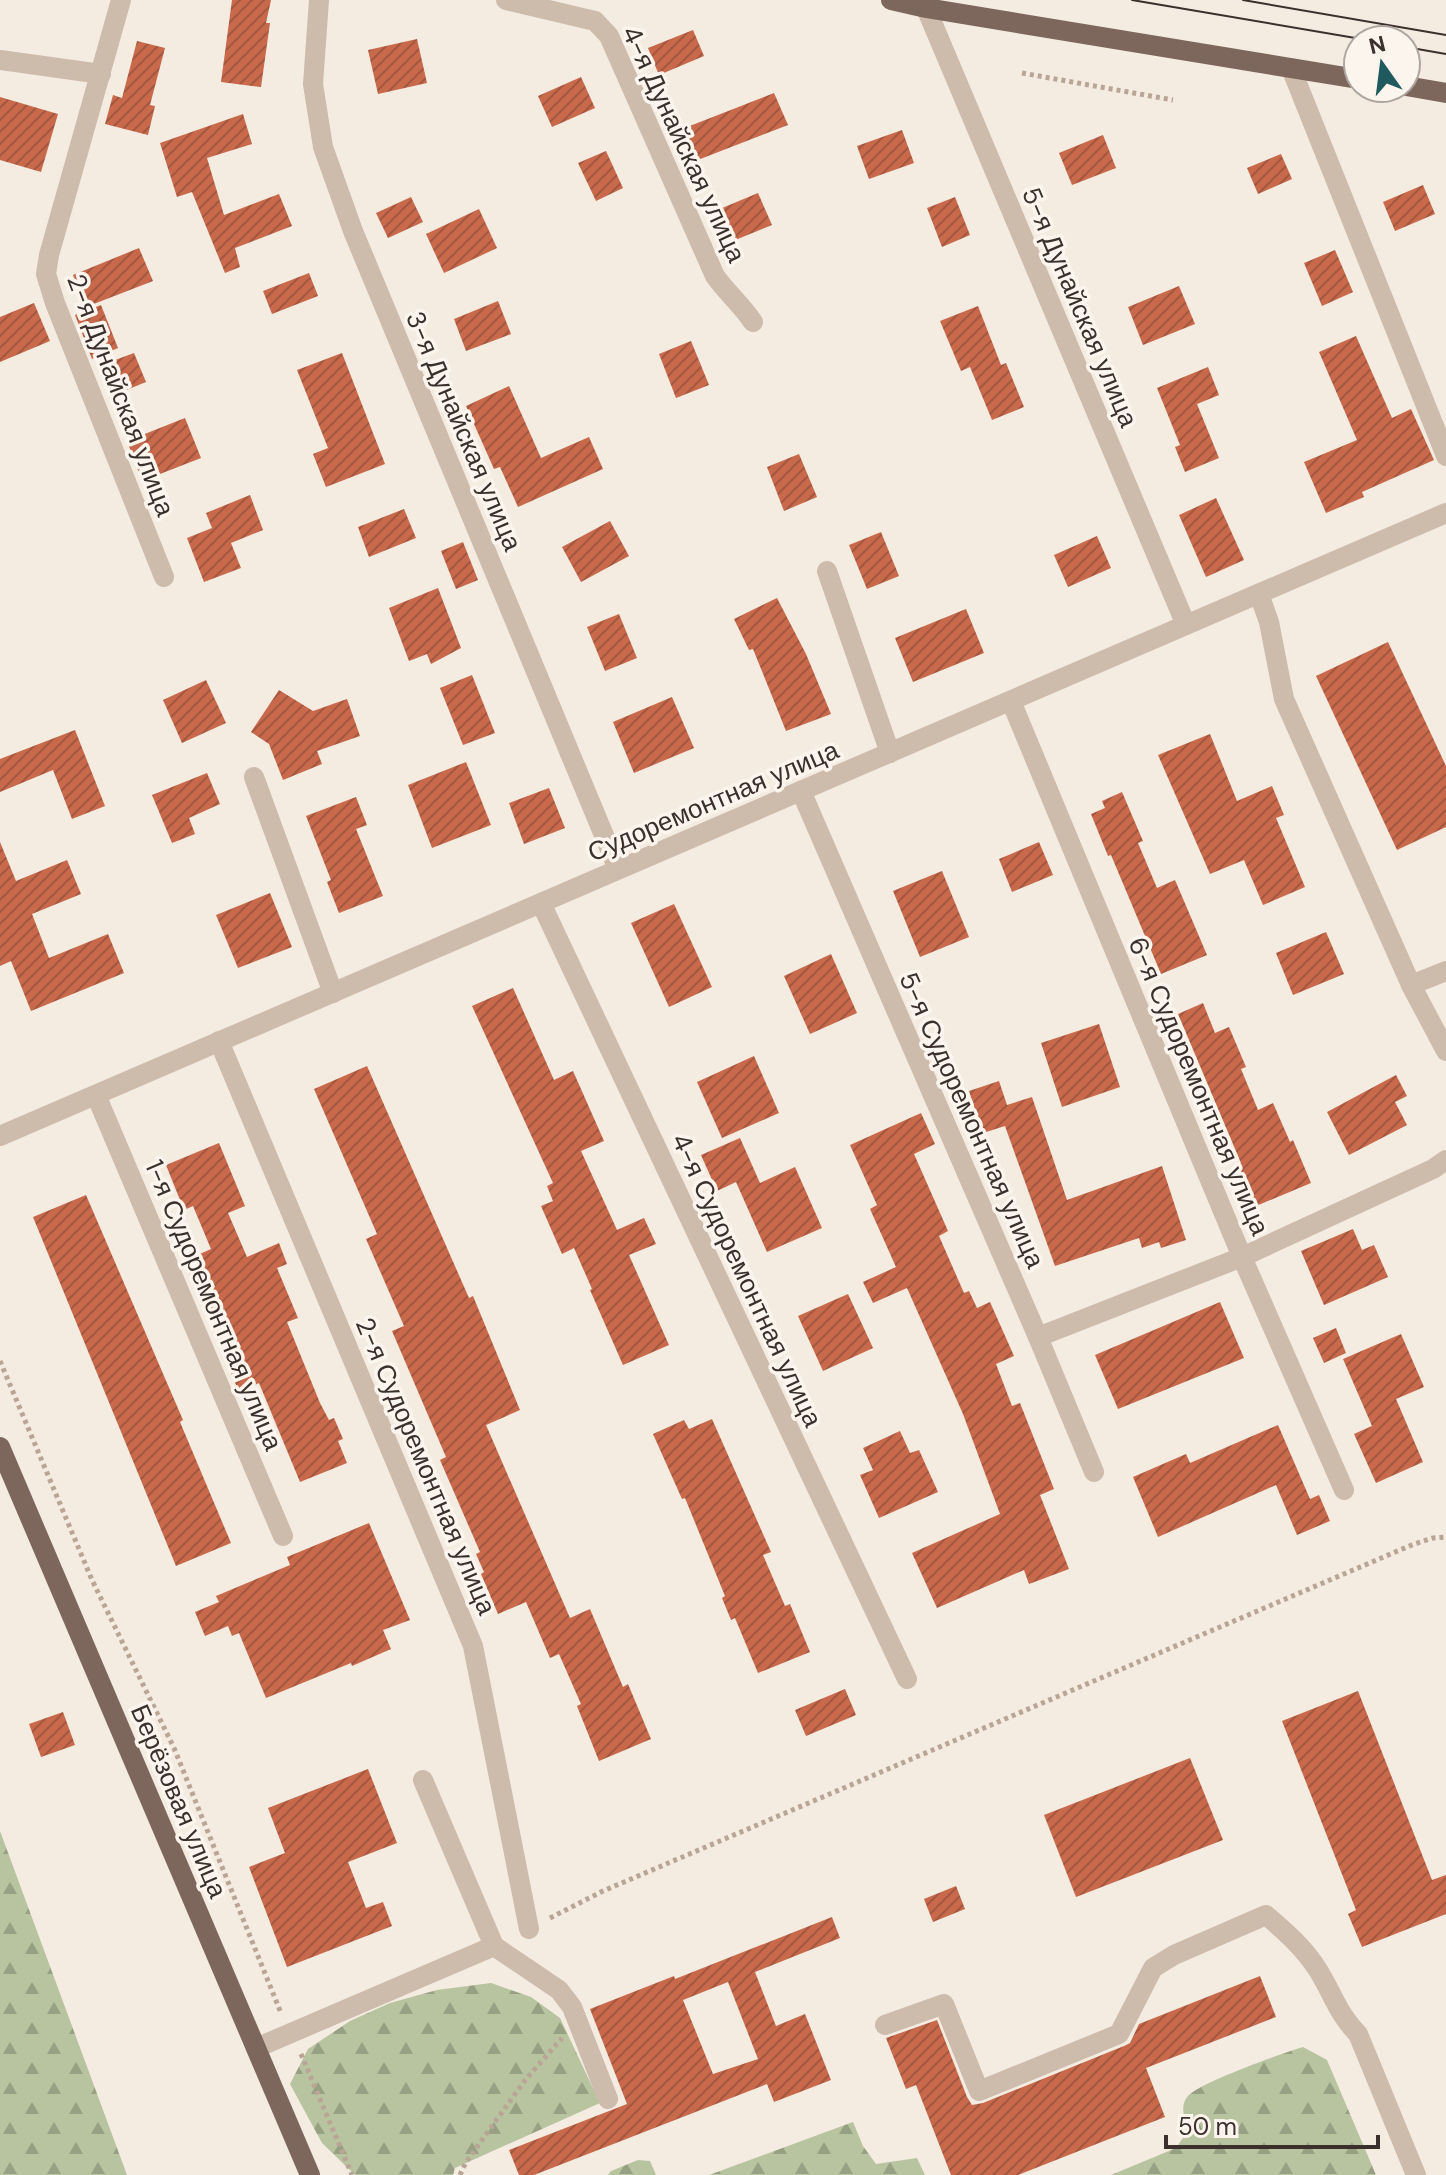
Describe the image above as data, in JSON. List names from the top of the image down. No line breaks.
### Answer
{"streets":{"main road":["Берёзовая улица"],"street":["4-я Дунайская улица","5-я Дунайская улица","2-я Дунайская улица","3-я Дунайская улица","Судоремонтная улица","6-я Судоремонтная улица","5-я Судоремонтная улица","4-я Судоремонтная улица","1-я Судоремонтная улица","2-я Судоремонтная улица"]},"crossings":[["5-я Дунайская улица","Судоремонтная улица"],["3-я Дунайская улица","Судоремонтная улица"],["Судоремонтная улица","6-я Судоремонтная улица"],["Судоремонтная улица","5-я Судоремонтная улица"],["Судоремонтная улица","4-я Судоремонтная улица"],["Судоремонтная улица","1-я Судоремонтная улица"],["Судоремонтная улица","2-я Судоремонтная улица"]],"scale_bar":"50 m","north":"top"}
